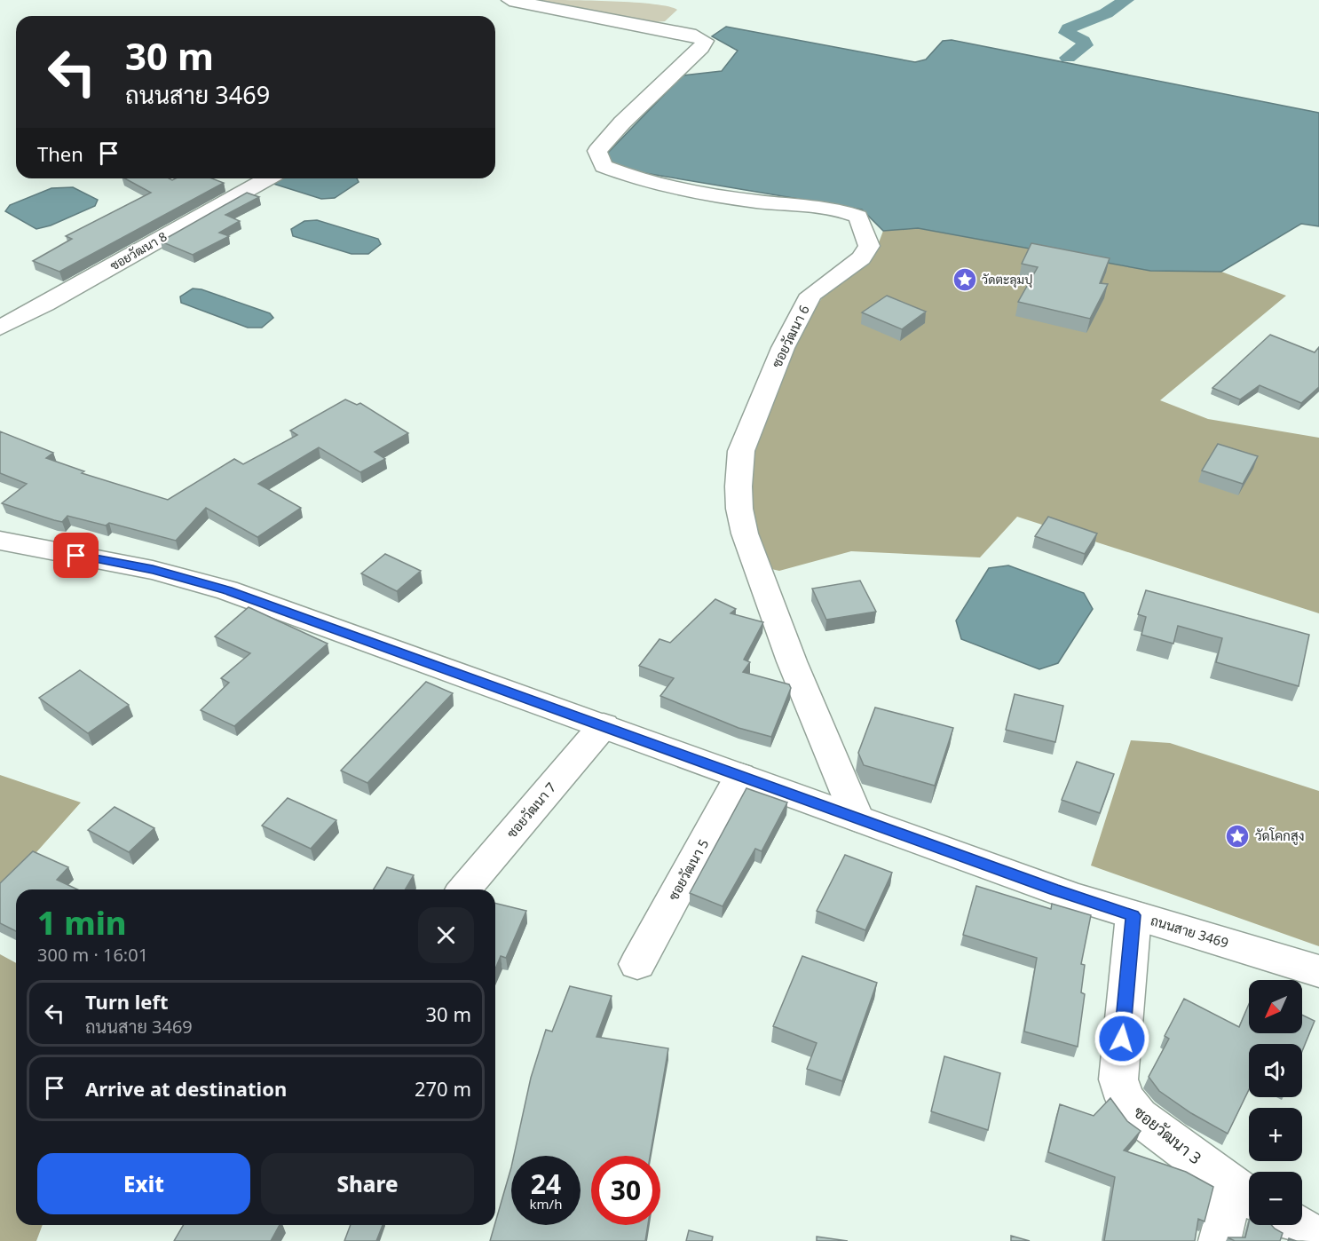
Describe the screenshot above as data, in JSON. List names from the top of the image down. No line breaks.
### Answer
{"streets":{"street":["ซอยวัฒนา 8","ซอยวัฒนา 6","ซอยวัฒนา 7","ซอยวัฒนา 5","ถนนสาย 3469","ซอยวัฒนา 3"]},"crossings":[["ซอยวัฒนา 6","ถนนสาย 3469"],["ซอยวัฒนา 7","ถนนสาย 3469"],["ซอยวัฒนา 5","ถนนสาย 3469"],["ถนนสาย 3469","ซอยวัฒนา 3"]],"places":{"place":["วัดตะลุมปุ","วัดโคกสูง"]},"north":"bottom left","page":{"turn":["30 m","ถนนสาย 3469"],"then":"Then","heading":["1 min","300 m · 16:01"],"map_buttons":["+","−"],"list":[{"name":"Turn left","note":"ถนนสาย 3469","value":"30 m"},{"name":"Arrive at destination","value":"270 m"}],"buttons":["Exit","Share"],"speed":"24 km/h","limit":"30"}}
